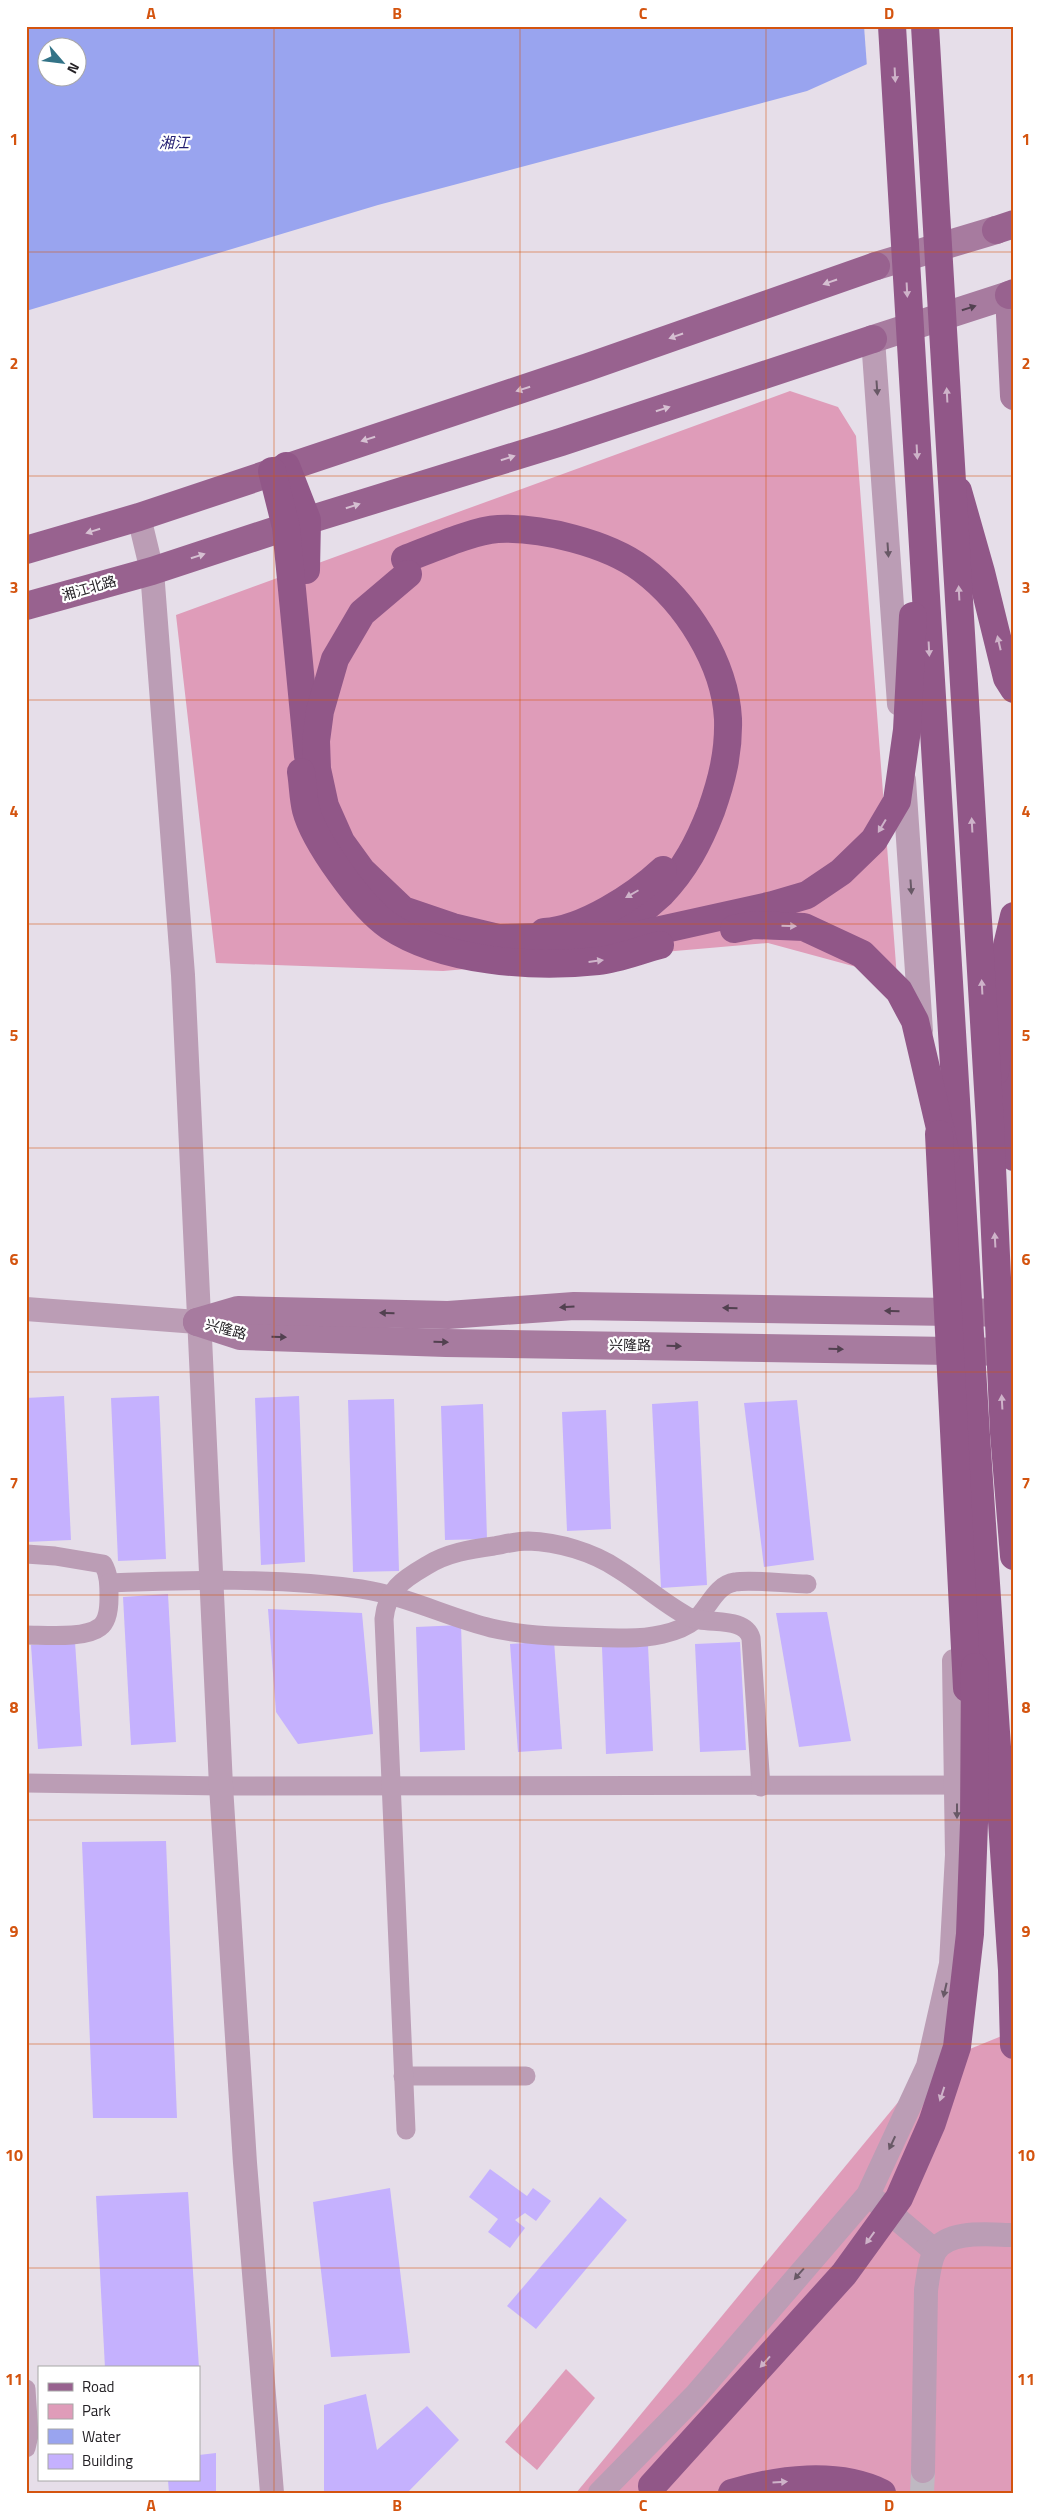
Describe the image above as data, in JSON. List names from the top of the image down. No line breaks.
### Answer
{"streets":{"main road":["湘江北路","兴隆路"]},"water":["湘江"],"legend":["Road","Park","Water","Building"],"north":"bottom right","grid":{"columns":["A","B","C","D"],"rows":["1","2","3","4","5","6","7","8","9","10","11"]}}
